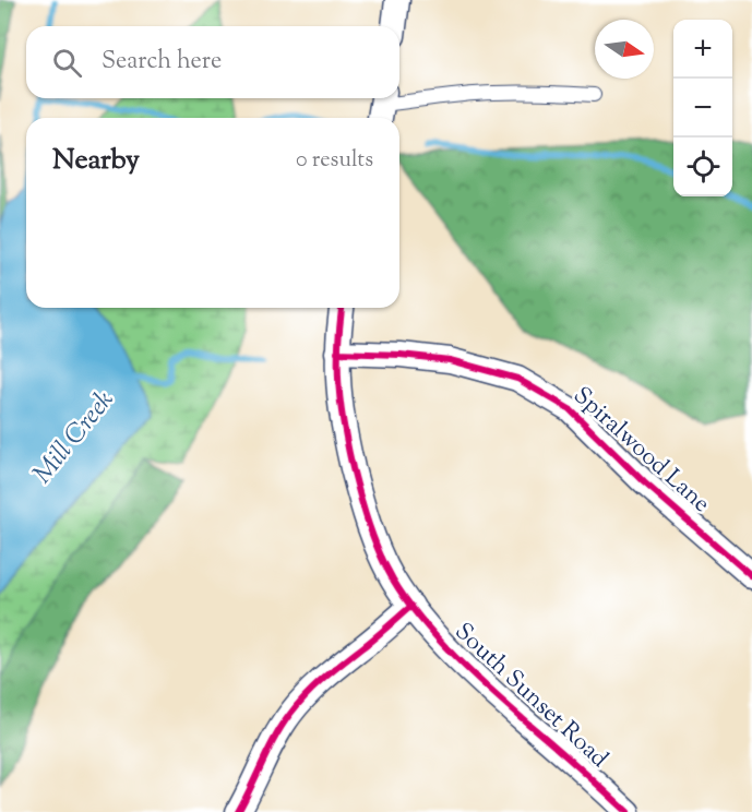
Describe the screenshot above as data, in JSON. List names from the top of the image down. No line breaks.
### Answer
{"streets":{"street":["Spiralwood Lane","South Sunset Road"]},"crossings":[["Spiralwood Lane","South Sunset Road"]],"water":["Mill Creek"],"north":"right","page":{"map_buttons":["+","−"],"search":"Search here","heading":["Nearby","0 results"]}}
